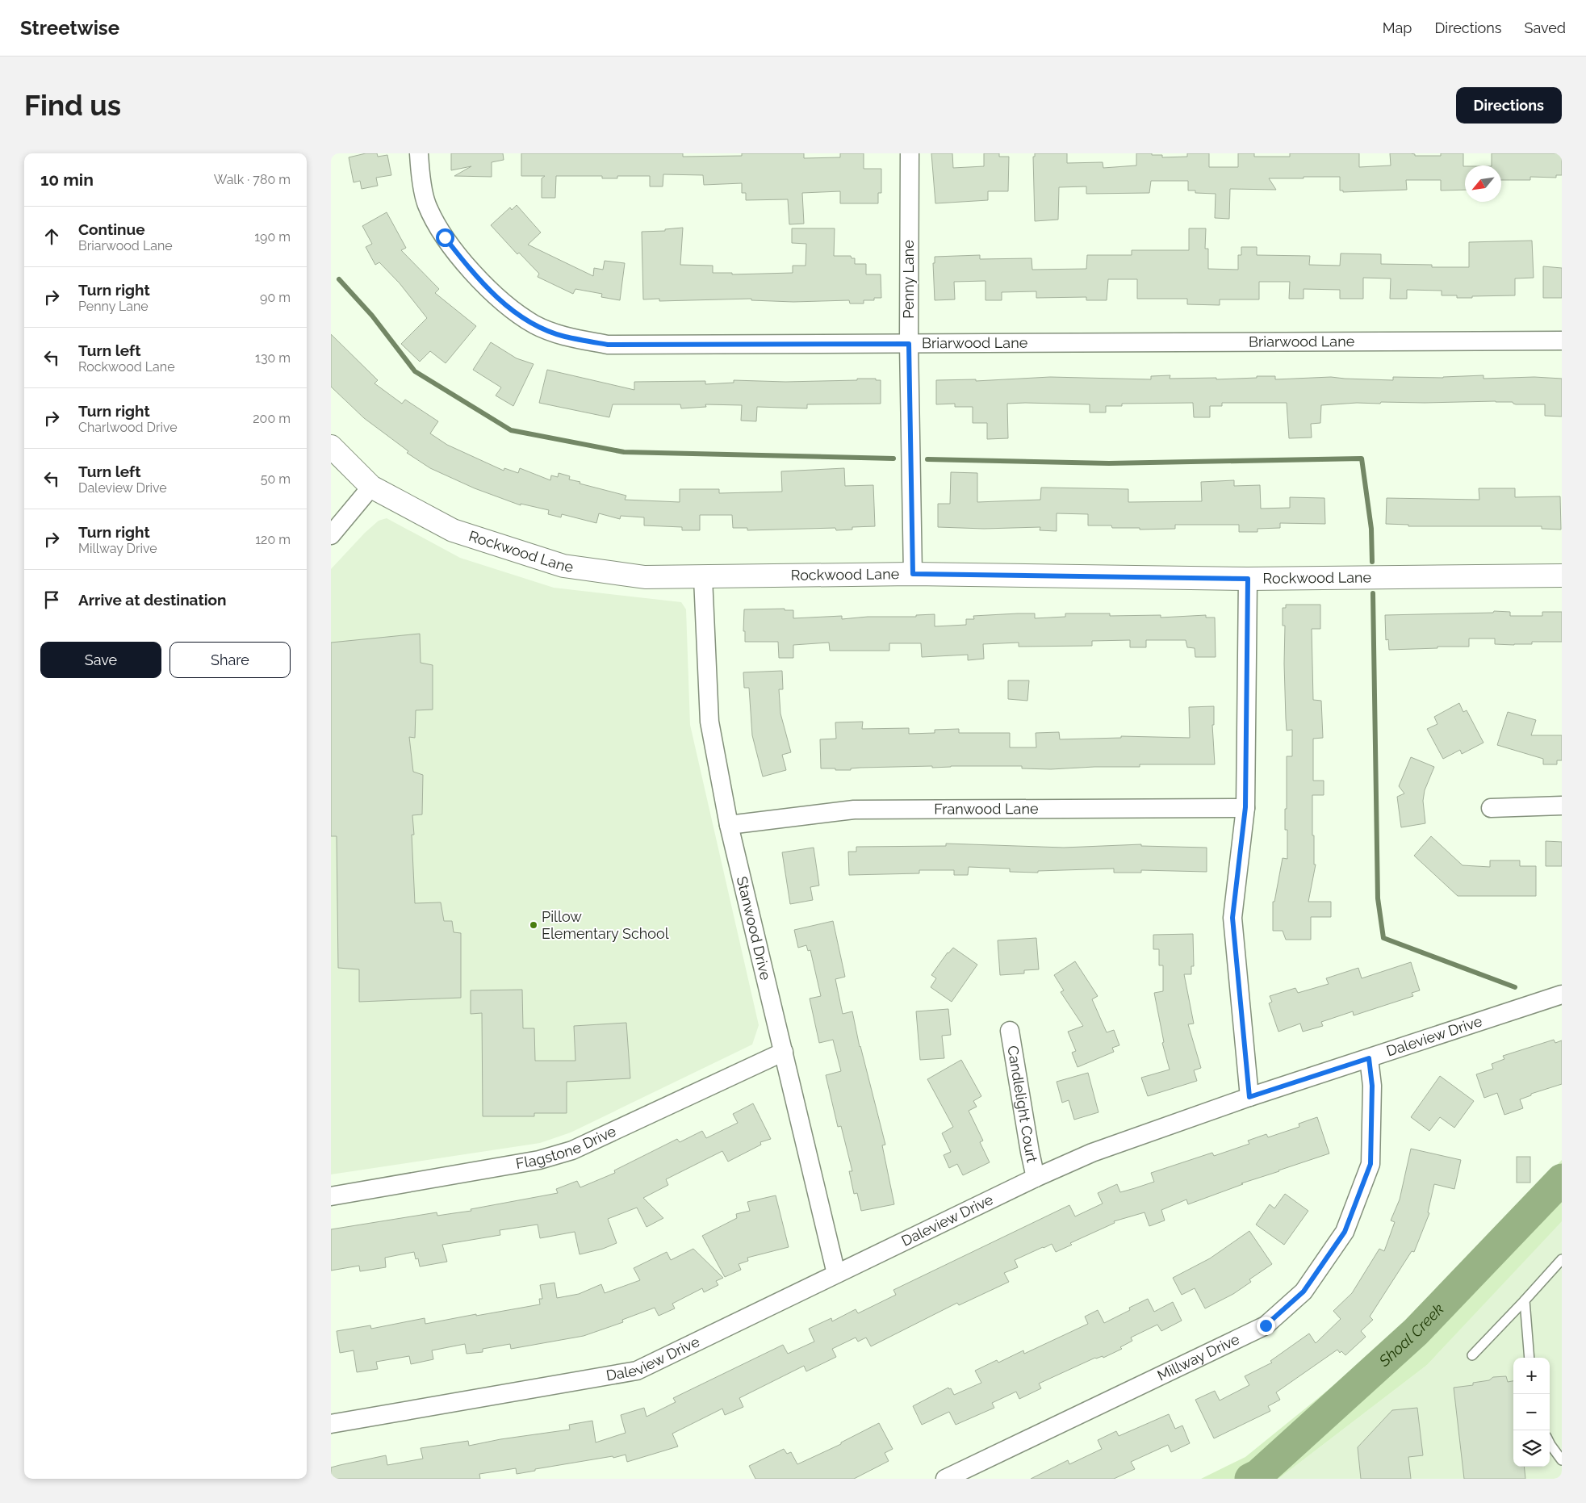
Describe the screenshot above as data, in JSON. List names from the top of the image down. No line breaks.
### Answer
{"streets":{"street":["Penny Lane","Briarwood Lane","Rockwood Lane","Franwood Lane","Stanwood Drive","Daleview Drive","Candlelight Court","Flagstone Drive","Millway Drive"]},"crossings":[["Penny Lane","Briarwood Lane"],["Penny Lane","Rockwood Lane"],["Rockwood Lane","Stanwood Drive"],["Franwood Lane","Stanwood Drive"],["Stanwood Drive","Daleview Drive"],["Stanwood Drive","Flagstone Drive"],["Daleview Drive","Candlelight Court"],["Daleview Drive","Millway Drive"]],"water":["Shoal Creek"],"places":["Pillow Elementary School"],"north":"bottom left","page":{"header":"Streetwise","nav":["Map","Directions","Saved"],"buttons":["Directions",["Save","Share"]],"title":"Find us","heading":["10 min","Walk · 780 m"],"list":[["Continue","Briarwood Lane","190 m"],["Turn right","Penny Lane","90 m"],["Turn left","Rockwood Lane","130 m"],["Turn right","Charlwood Drive","200 m"],["Turn left","Daleview Drive","50 m"],["Turn right","Millway Drive","120 m"],"Arrive at destination"],"map_buttons":["+","−"]}}
